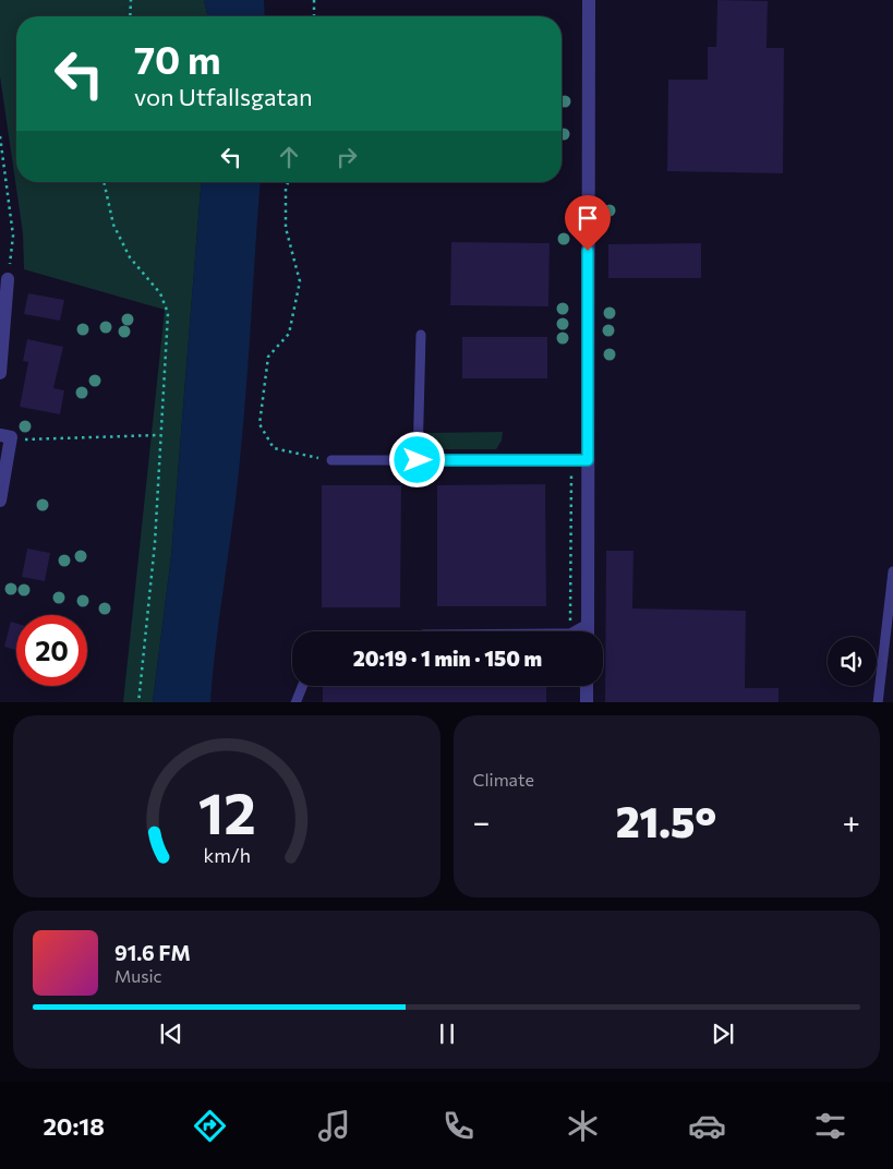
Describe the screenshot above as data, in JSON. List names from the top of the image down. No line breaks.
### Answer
{"page":{"turn":["70 m","von Utfallsgatan"],"limit":"20","trip":"20:19 · 1 min · 150 m","tile":"Climate","heat":["−","21.5°","+"],"song":["91.6 FM","Music"],"tabs":"20:18","gauge":["12","km/h"]}}
